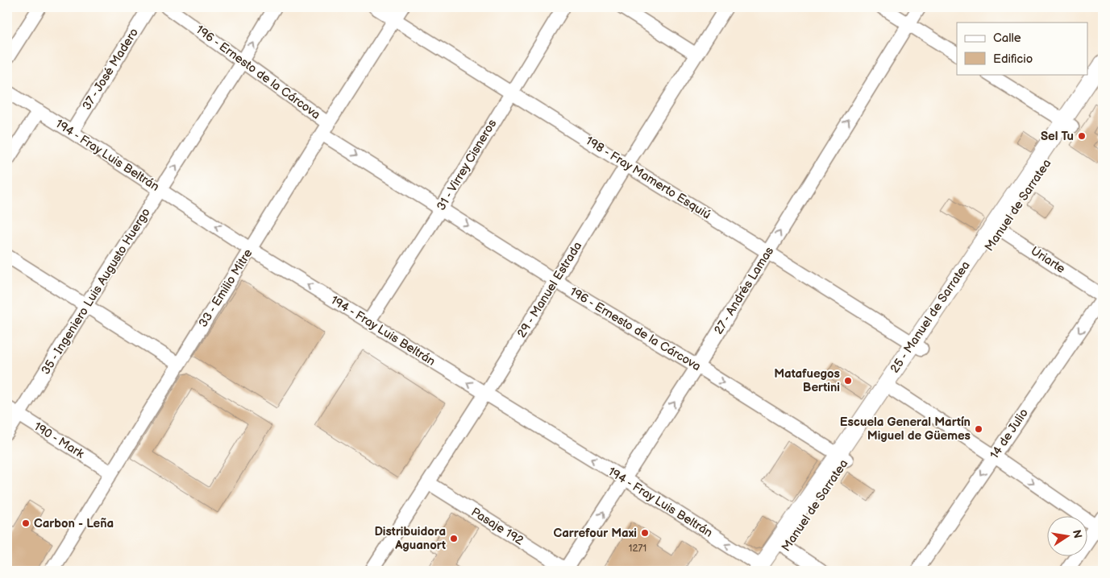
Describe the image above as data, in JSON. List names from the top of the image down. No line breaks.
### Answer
{"streets":{"main road":["Manuel de Sarratea","25 - Manuel de Sarratea"],"street":["37 - José Madero","196 - Ernesto de la Cárcova","194 - Fray Luis Beltrán","31 - Virrey Cisneros","198 - Fray Mamerto Esquiú","Uriarte","33 - Emilio Mitre","29 - Manuel Estrada","27 - Andrés Lamas","35 - Ingeniero Luis Augusto Huergo","14 de Julio","190 - Mark","Pasaje 192"]},"crossings":[["37 - José Madero","194 - Fray Luis Beltrán"],["196 - Ernesto de la Cárcova","31 - Virrey Cisneros"],["196 - Ernesto de la Cárcova","Manuel de Sarratea"],["196 - Ernesto de la Cárcova","33 - Emilio Mitre"],["196 - Ernesto de la Cárcova","29 - Manuel Estrada"],["196 - Ernesto de la Cárcova","27 - Andrés Lamas"],["196 - Ernesto de la Cárcova","35 - Ingeniero Luis Augusto Huergo"],["196 - Ernesto de la Cárcova","25 - Manuel de Sarratea"],["194 - Fray Luis Beltrán","31 - Virrey Cisneros"],["194 - Fray Luis Beltrán","Manuel de Sarratea"],["194 - Fray Luis Beltrán","33 - Emilio Mitre"],["194 - Fray Luis Beltrán","29 - Manuel Estrada"],["194 - Fray Luis Beltrán","27 - Andrés Lamas"],["194 - Fray Luis Beltrán","35 - Ingeniero Luis Augusto Huergo"],["31 - Virrey Cisneros","198 - Fray Mamerto Esquiú"],["198 - Fray Mamerto Esquiú","Manuel de Sarratea"],["198 - Fray Mamerto Esquiú","33 - Emilio Mitre"],["198 - Fray Mamerto Esquiú","29 - Manuel Estrada"],["198 - Fray Mamerto Esquiú","27 - Andrés Lamas"],["198 - Fray Mamerto Esquiú","25 - Manuel de Sarratea"],["Manuel de Sarratea","Uriarte"],["Manuel de Sarratea","25 - Manuel de Sarratea"],["Uriarte","14 de Julio"],["33 - Emilio Mitre","190 - Mark"],["29 - Manuel Estrada","Pasaje 192"],["27 - Andrés Lamas","Pasaje 192"],["35 - Ingeniero Luis Augusto Huergo","190 - Mark"]],"one_way":["196 - Ernesto de la Cárcova","194 - Fray Luis Beltrán","27 - Andrés Lamas","35 - Ingeniero Luis Augusto Huergo","14 de Julio"],"places":["Sel Tu","Matafuegos Bertini","Escuela General Martín Miguel de Güemes","Carbon - Leña","Carrefour Maxi","Distribuidora Aguanort"],"house_numbers":["1271"],"legend":["Calle","Edificio"],"north":"right"}
